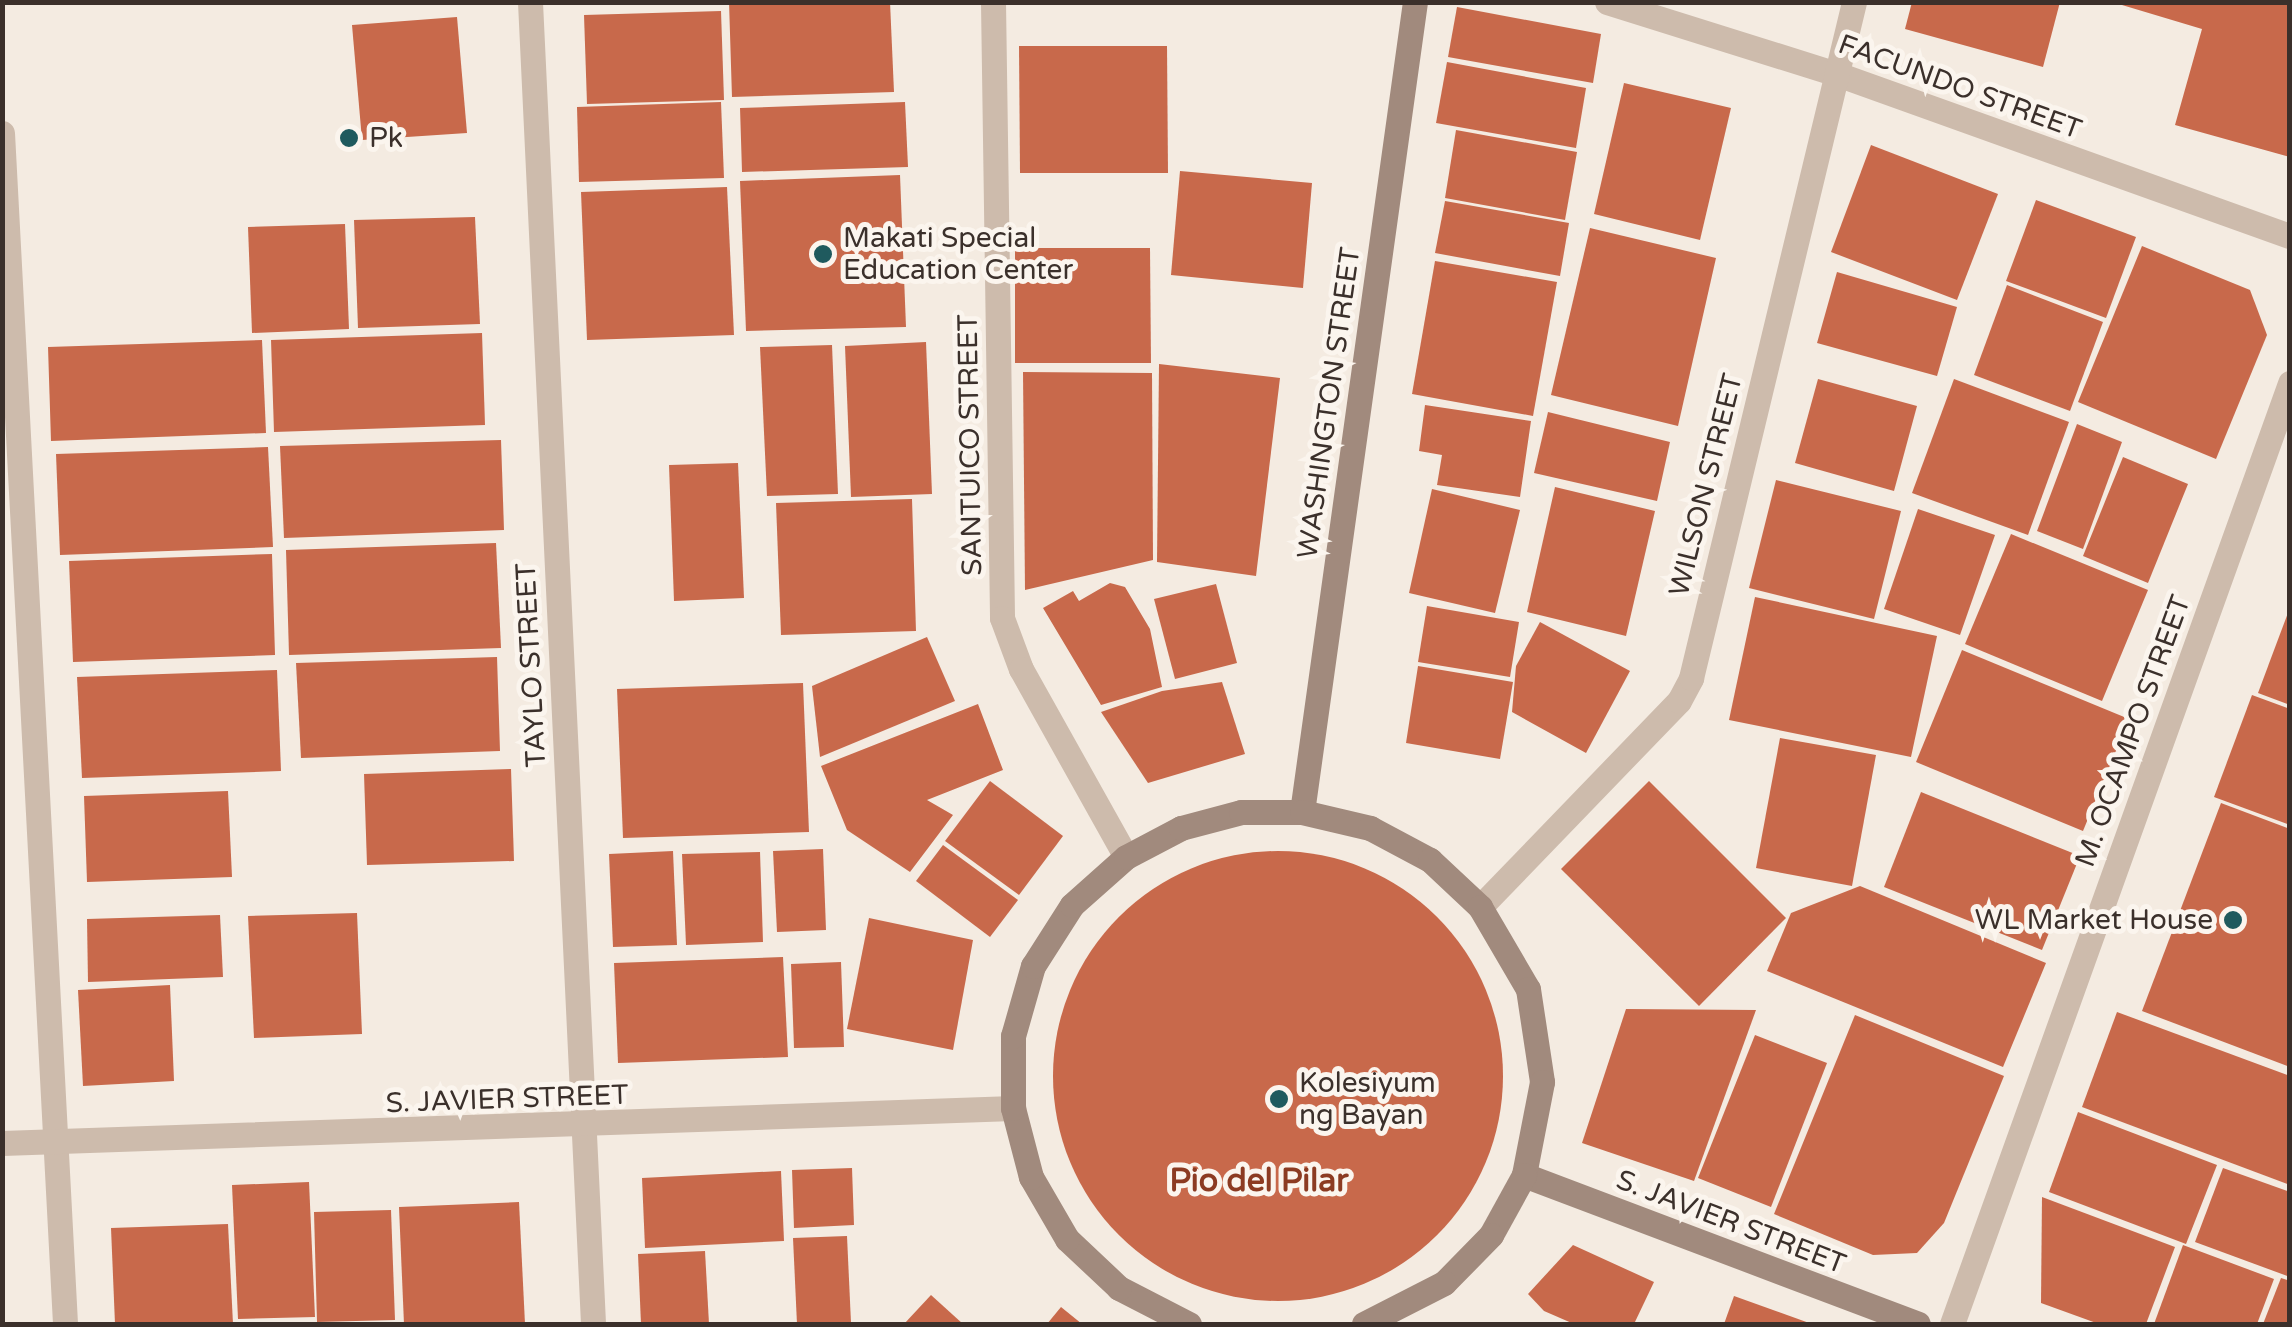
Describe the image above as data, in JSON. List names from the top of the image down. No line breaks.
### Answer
{"streets":{"street":["FACUNDO STREET","WASHINGTON STREET","SANTUICO STREET","WILSON STREET","TAYLO STREET","M. OCAMPO STREET","S. JAVIER STREET"]},"crossings":[["FACUNDO STREET","WILSON STREET"],["TAYLO STREET","S. JAVIER STREET"]],"districts":["Pio del Pilar"],"places":["Pk","Makati Special Education Center","WL Market House","Kolesiyum ng Bayan"]}
